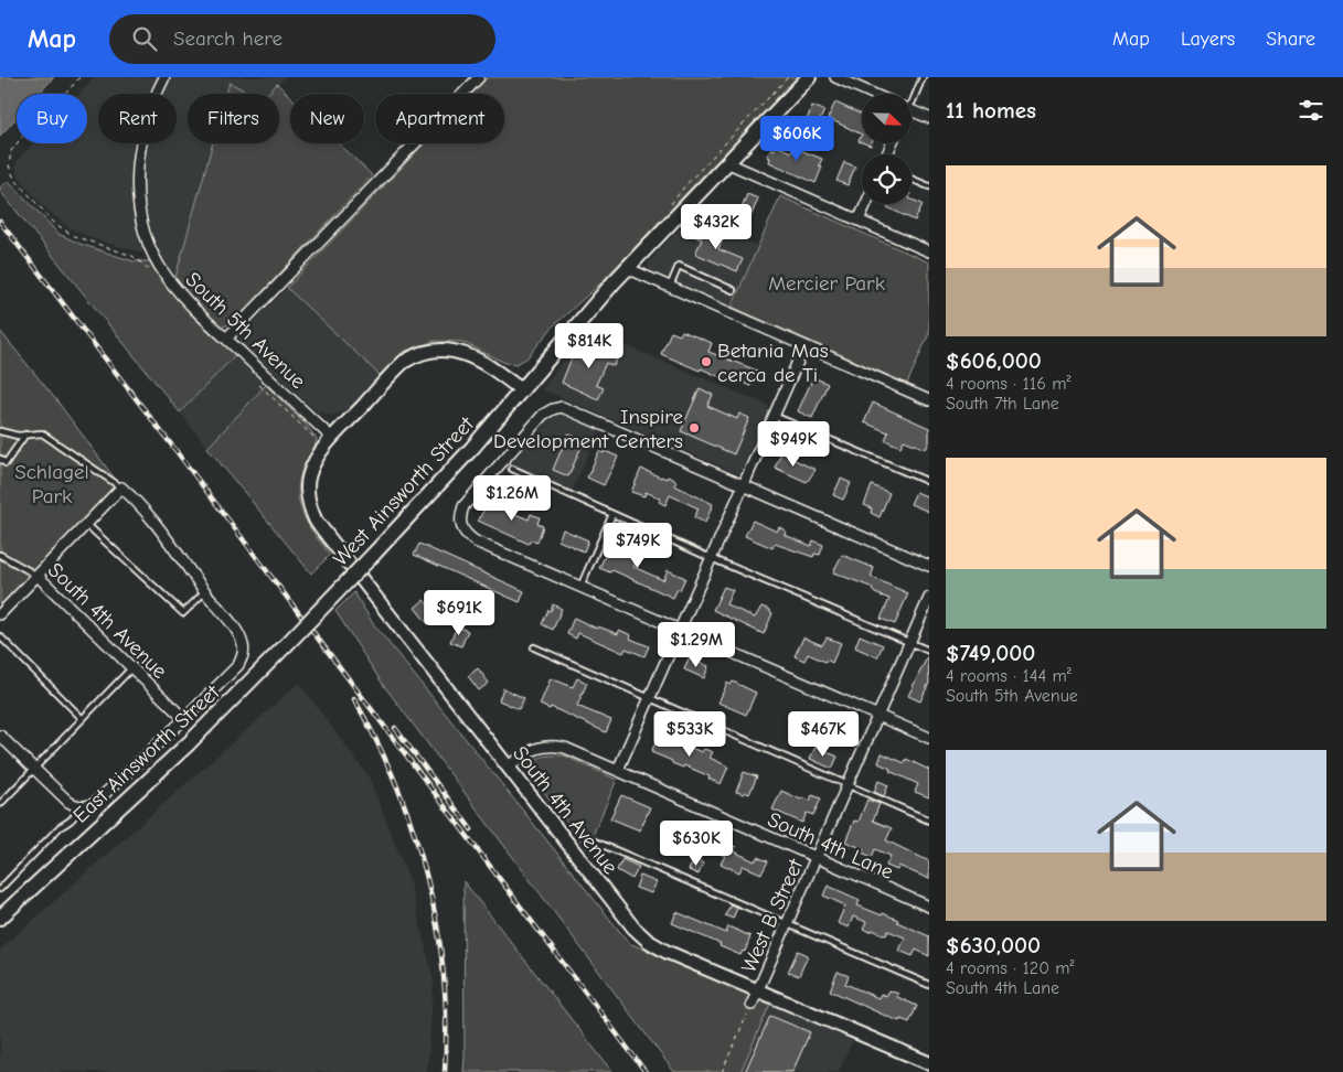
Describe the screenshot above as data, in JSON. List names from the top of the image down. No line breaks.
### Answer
{"streets":{"main road":["West Ainsworth Street","East Ainsworth Street"],"street":["South 5th Avenue","South 4th Avenue","South 4th Lane","West B Street"]},"crossings":[["South 5th Avenue","South 4th Avenue"],["West Ainsworth Street","South 4th Avenue"],["West Ainsworth Street","East Ainsworth Street"],["South 4th Avenue","South 4th Lane"],["South 4th Avenue","West B Street"],["South 4th Lane","West B Street"]],"parks":["Mercier Park","Schlagel Park"],"places":["Betania Mas cerca de Ti","Inspire Development Centers"],"north":"bottom right","page":{"header":"Map","search":"Search here","nav":["Map","Layers","Share"],"heading":"11 homes","chip":["Buy","Rent","Filters","New","Apartment"],"price":["$606K","$432K","$814K","$949K","$1.26M","$749K","$691K","$1.29M","$533K","$467K","$630K"],"list":[{"name":"$606,000","note":"4 rooms · 116 m² · South 7th Lane"},{"name":"$749,000","note":"4 rooms · 144 m² · South 5th Avenue"},{"name":"$630,000","note":"4 rooms · 120 m² · South 4th Lane"}]}}
